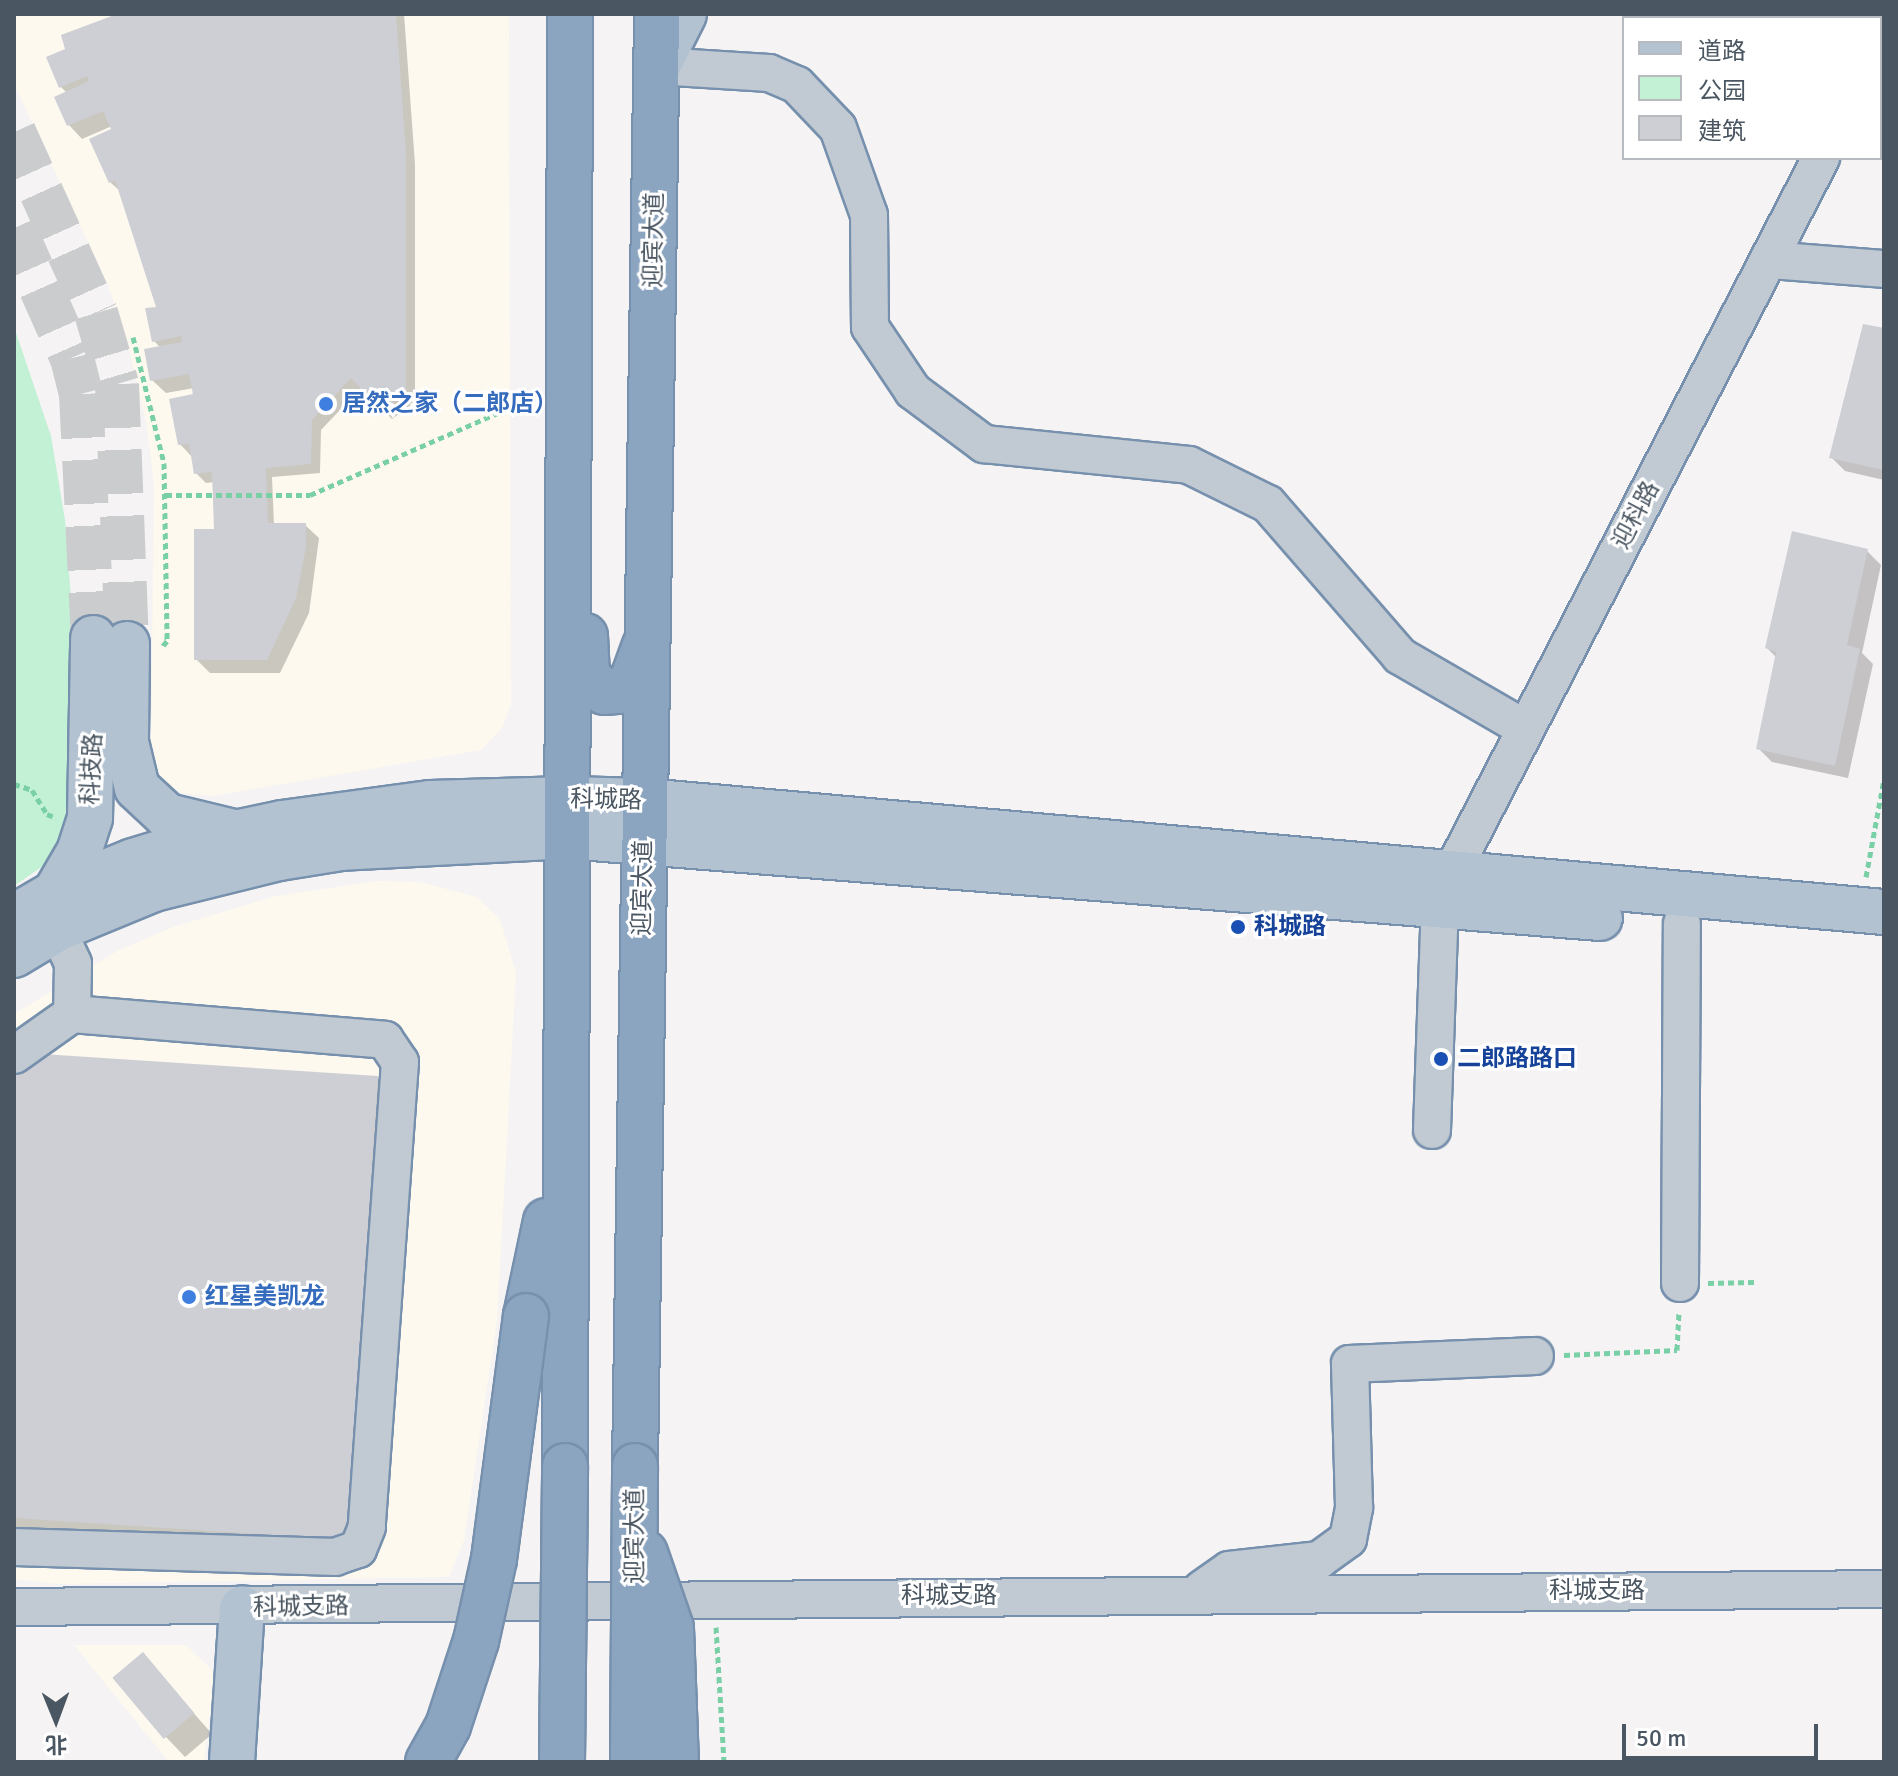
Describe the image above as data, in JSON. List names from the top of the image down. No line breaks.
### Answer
{"streets":{"highway":["迎宾大道"],"main road":["科技路","科城路"],"street":["迎科路","科城支路"]},"crossings":[["迎宾大道","科城路"],["迎科路","科城路"],["科技路","科城路"]],"places":["居然之家（二郎店）","科城路","二郎路路口","红星美凯龙"],"legend":["道路","公园","建筑"],"scale_bar":"50 m","north":"bottom"}
